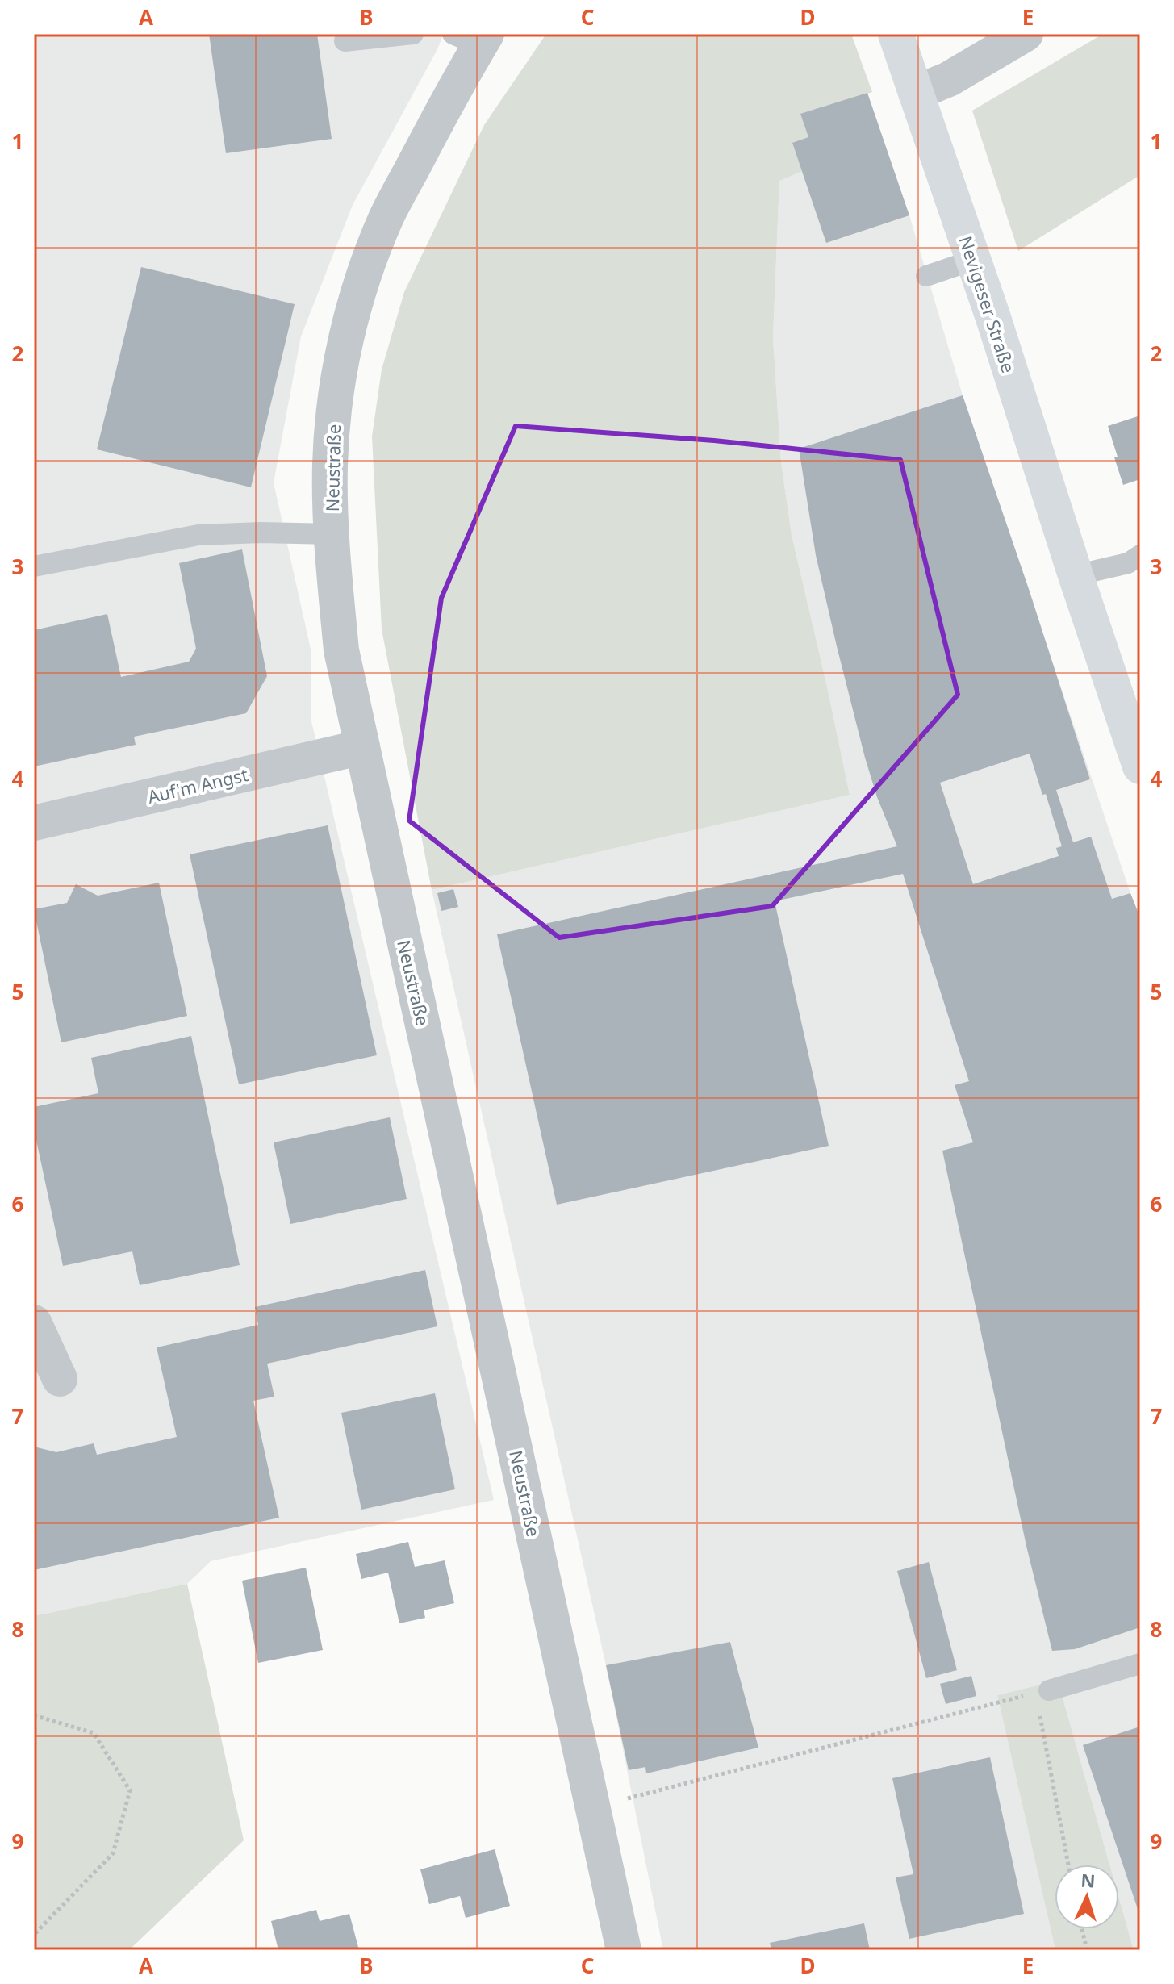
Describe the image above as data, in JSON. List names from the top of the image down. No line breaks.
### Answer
{"streets":{"main road":["Nevigeser Straße"],"street":["Neustraße","Auf'm Angst"]},"crossings":[["Neustraße","Auf'm Angst"]],"north":"top","grid":{"columns":["A","B","C","D","E"],"rows":["1","2","3","4","5","6","7","8","9"]}}
